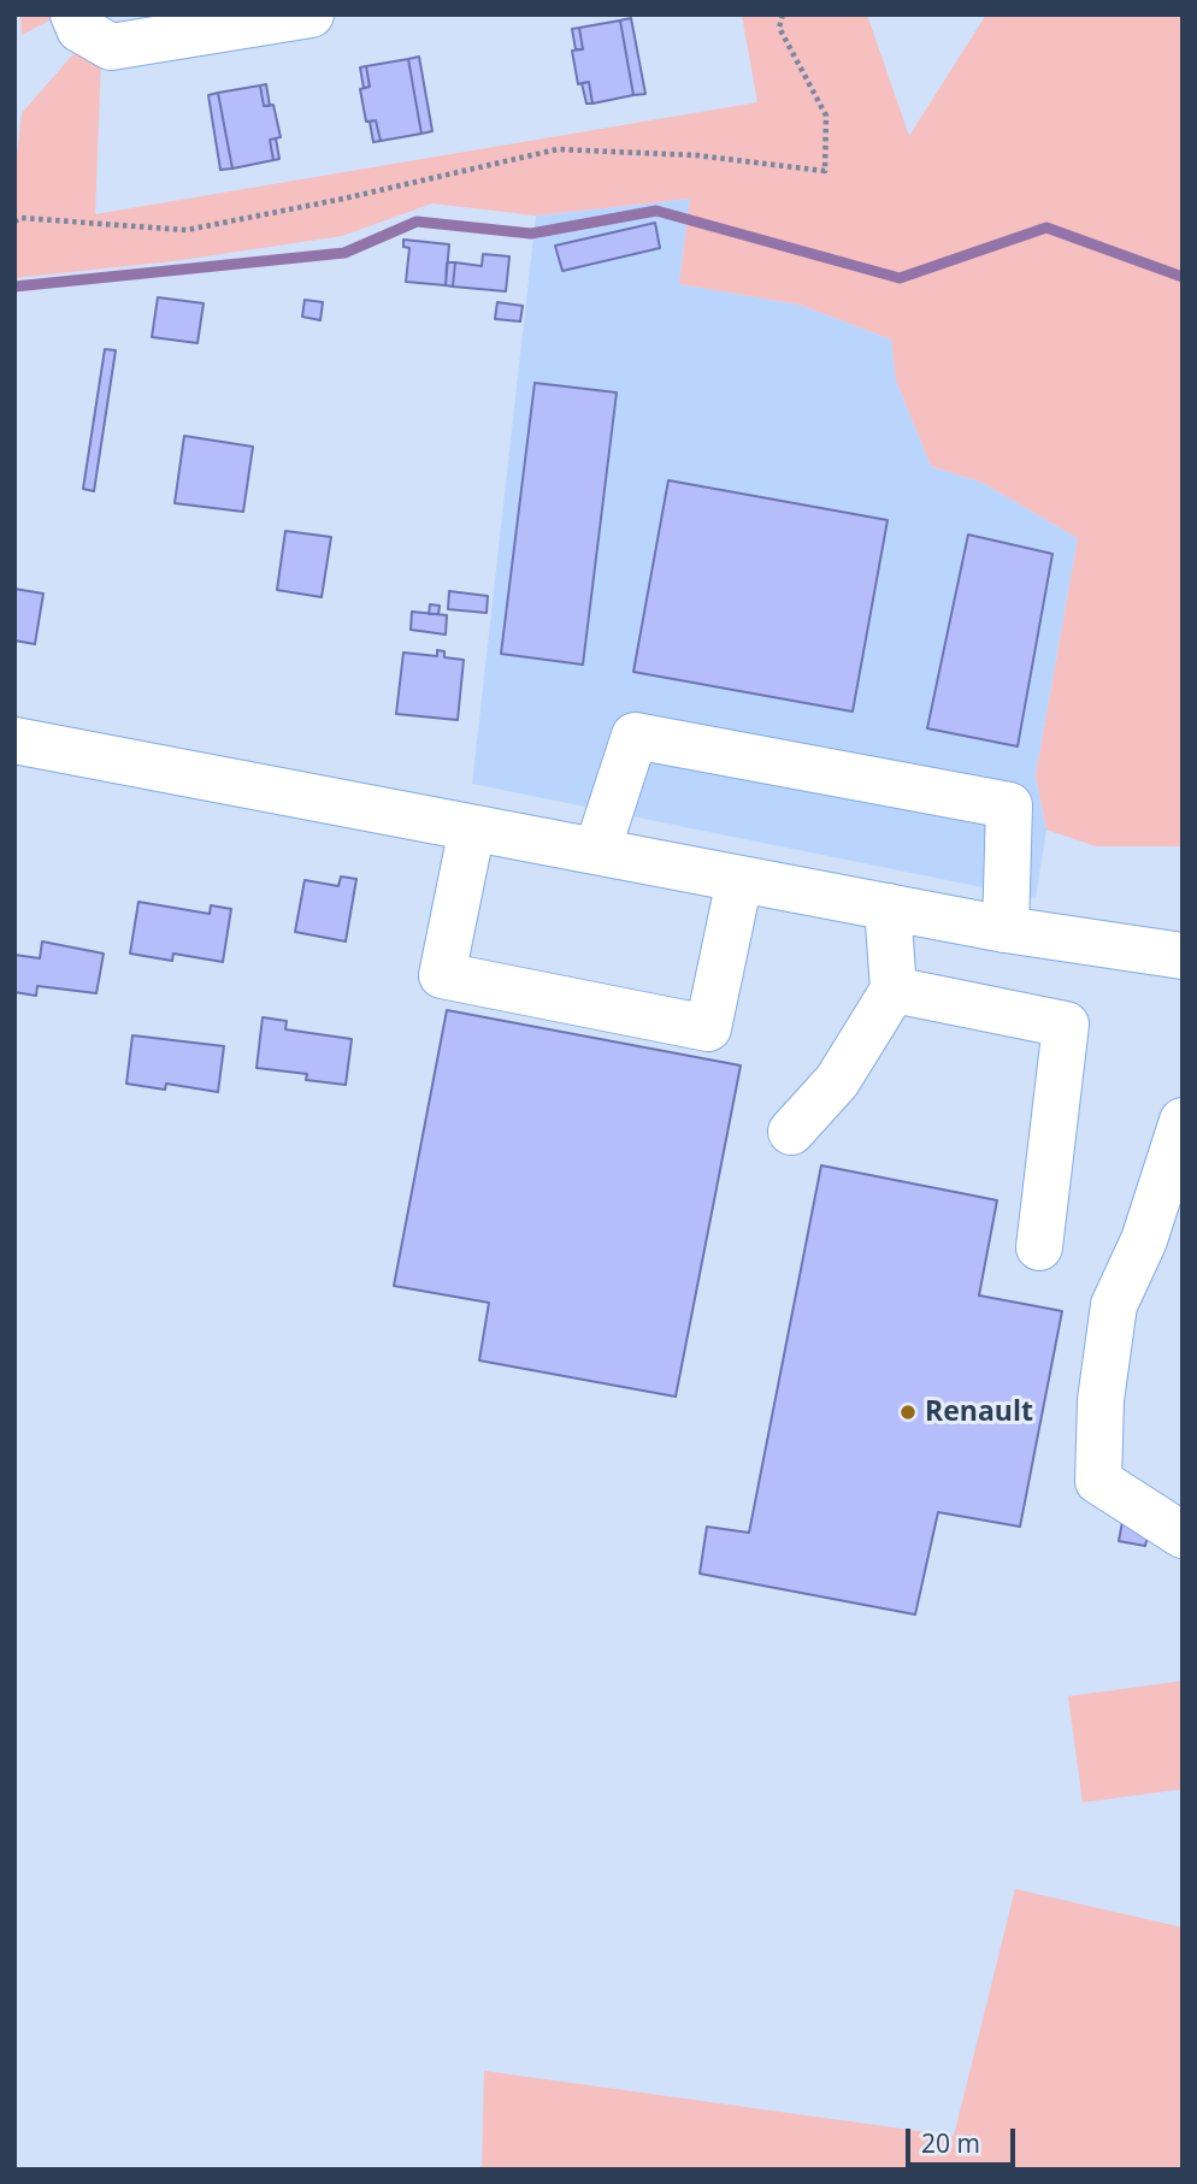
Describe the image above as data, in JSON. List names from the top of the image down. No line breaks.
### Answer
{"places":["Renault"],"scale_bar":"20 m"}
